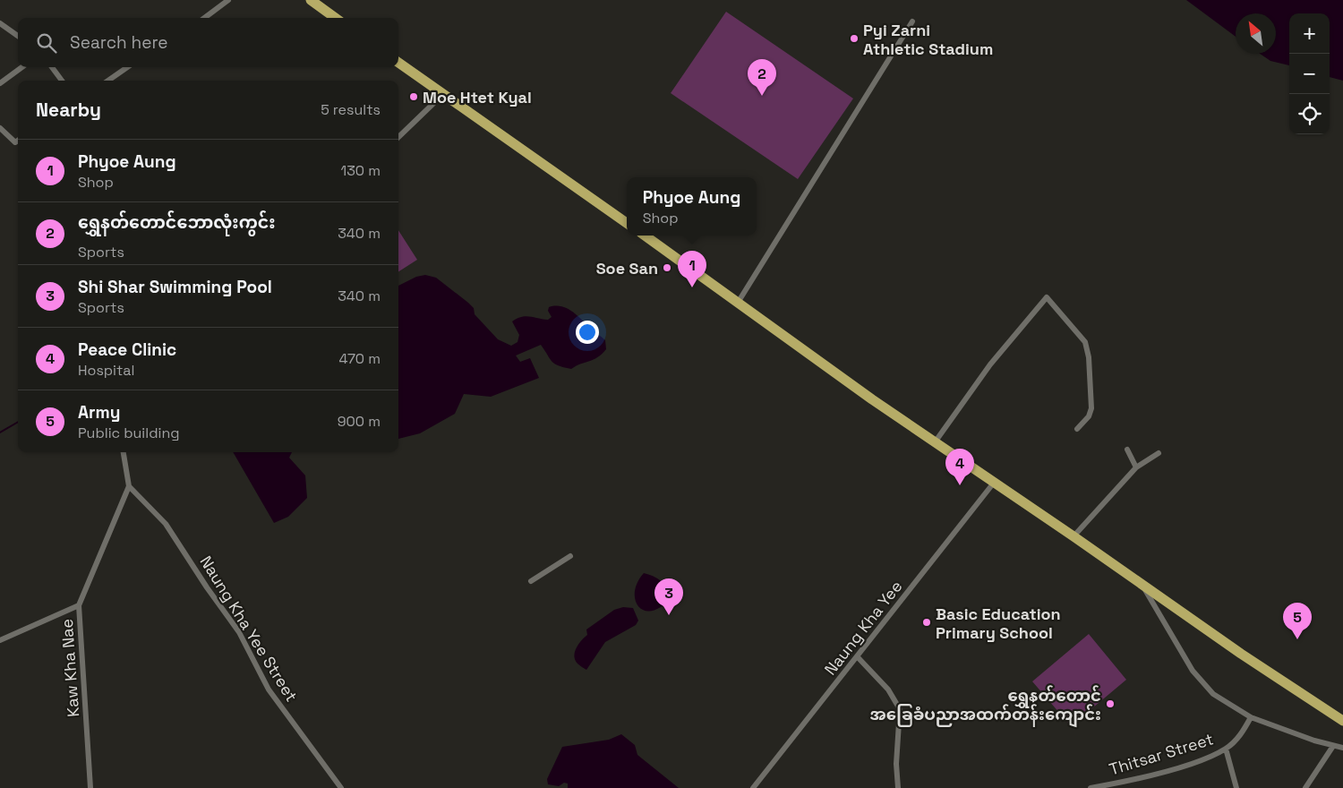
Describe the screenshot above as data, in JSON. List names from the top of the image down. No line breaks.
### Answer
{"streets":{"street":["Naung Kha Yee","Naung Kha Yee Street","Kaw Kha Nae","Thitsar Street"]},"crossings":[["Naung Kha Yee Street","Kaw Kha Nae"]],"places":["Pyi Zarni Athletic Stadium","Moe Htet Kyal","Soe San","Basic Education Primary School","ရွှေနတ်တောင် အခြေခံပညာအထက်တန်းကျောင်း"],"north":"top left","page":{"map_buttons":["+","−"],"search":"Search here","pins":["2","1","4","3","5"],"heading":["Nearby","5 results"],"list":[{"mark":"1","name":"Phyoe Aung","note":"Shop","value":"130 m"},{"mark":"2","name":"ရွှေနတ်တောင်ဘောလုံးကွင်း","note":"Sports","value":"340 m"},{"mark":"3","name":"Shi Shar Swimming Pool","note":"Sports","value":"340 m"},{"mark":"4","name":"Peace Clinic","note":"Hospital","value":"470 m"},{"mark":"5","name":"Army","note":"Public building","value":"900 m"}],"popup":["Phyoe Aung","Shop"]}}
